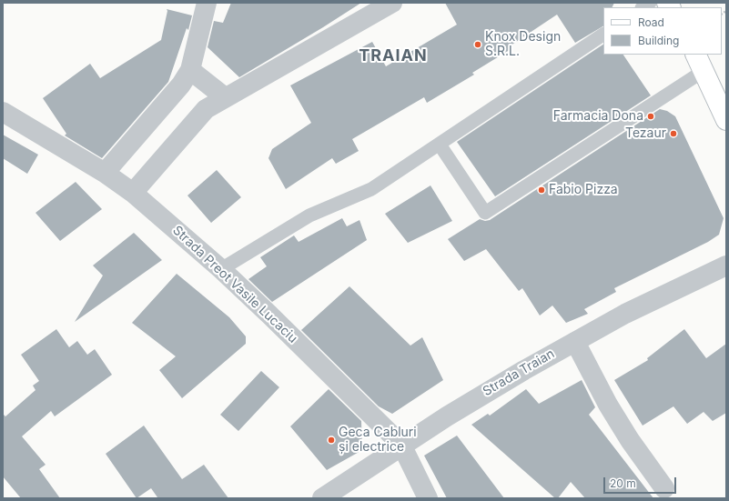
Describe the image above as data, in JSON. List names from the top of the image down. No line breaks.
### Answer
{"streets":{"street":["Strada Preot Vasile Lucaciu","Strada Traian"]},"crossings":[["Strada Preot Vasile Lucaciu","Strada Traian"]],"districts":["TRAIAN"],"places":["Knox Design S.R.L.","Farmacia Dona","Tezaur","Fabio Pizza","Geca Cabluri și electrice"],"legend":["Road","Building"],"scale_bar":"20 m"}
